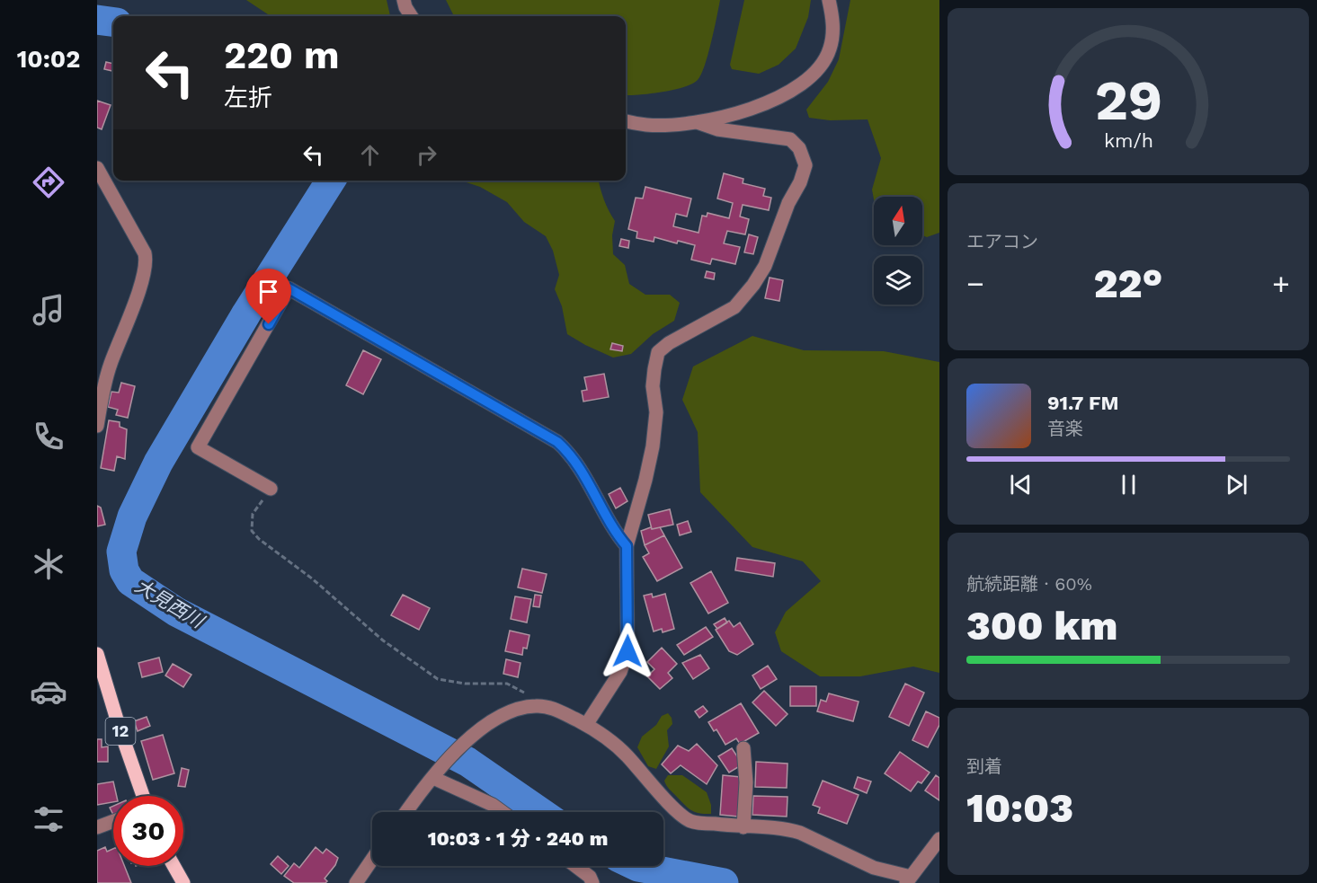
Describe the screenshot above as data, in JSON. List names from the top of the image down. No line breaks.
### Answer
{"streets":{"main road":["12"]},"water":["大見西川"],"north":"top","page":{"tabs":"10:02","turn":["220 m","左折"],"tile":["エアコン",["航続距離 · 60%","300 km"],["到着","10:03"]],"heat":["−","22°","+"],"song":["91.7 FM","音楽"],"limit":"30","trip":"10:03 · 1 分 · 240 m","gauge":["29","km/h"]}}
